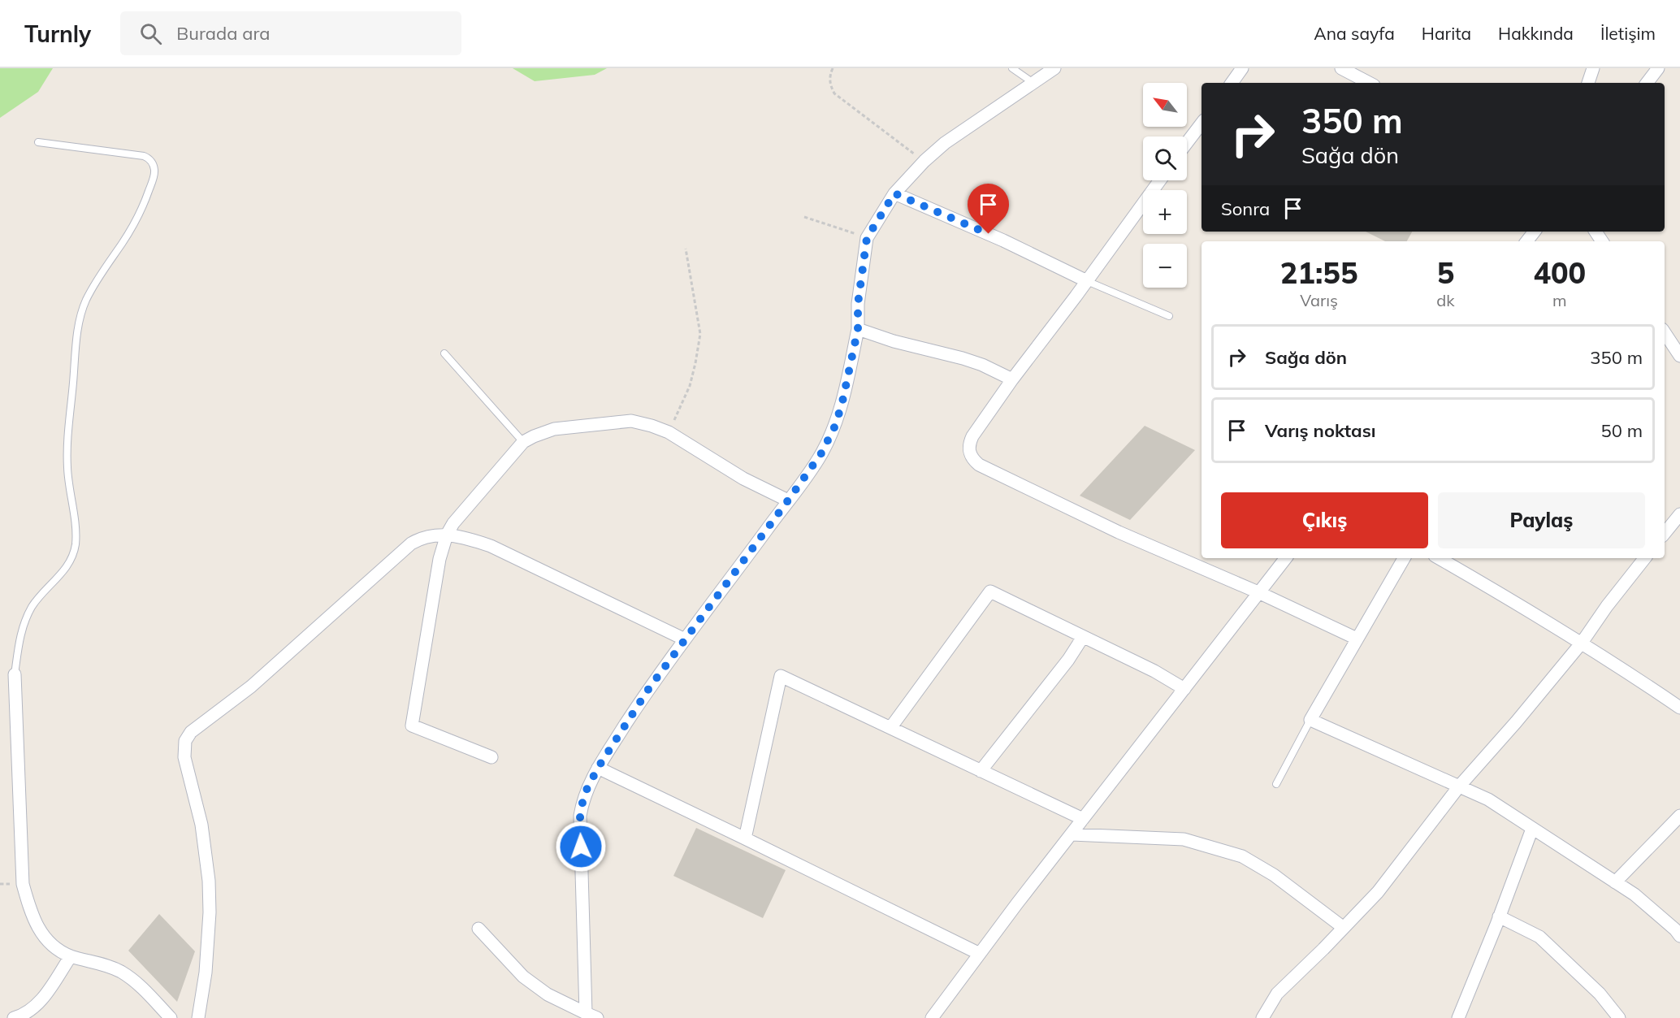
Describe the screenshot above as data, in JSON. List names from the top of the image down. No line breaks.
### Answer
{"north":"top left","page":{"header":"Turnly","search":"Burada ara","nav":["Ana sayfa","Harita","Hakkında","İletişim"],"map_buttons":["+","−"],"turn":["350 m","Sağa dön"],"then":"Sonra","eta":["21:55","Varış","5","dk","400","m"],"list":[{"name":"Sağa dön","value":"350 m"},{"name":"Varış noktası","value":"50 m"}],"buttons":["Çıkış","Paylaş"]}}
